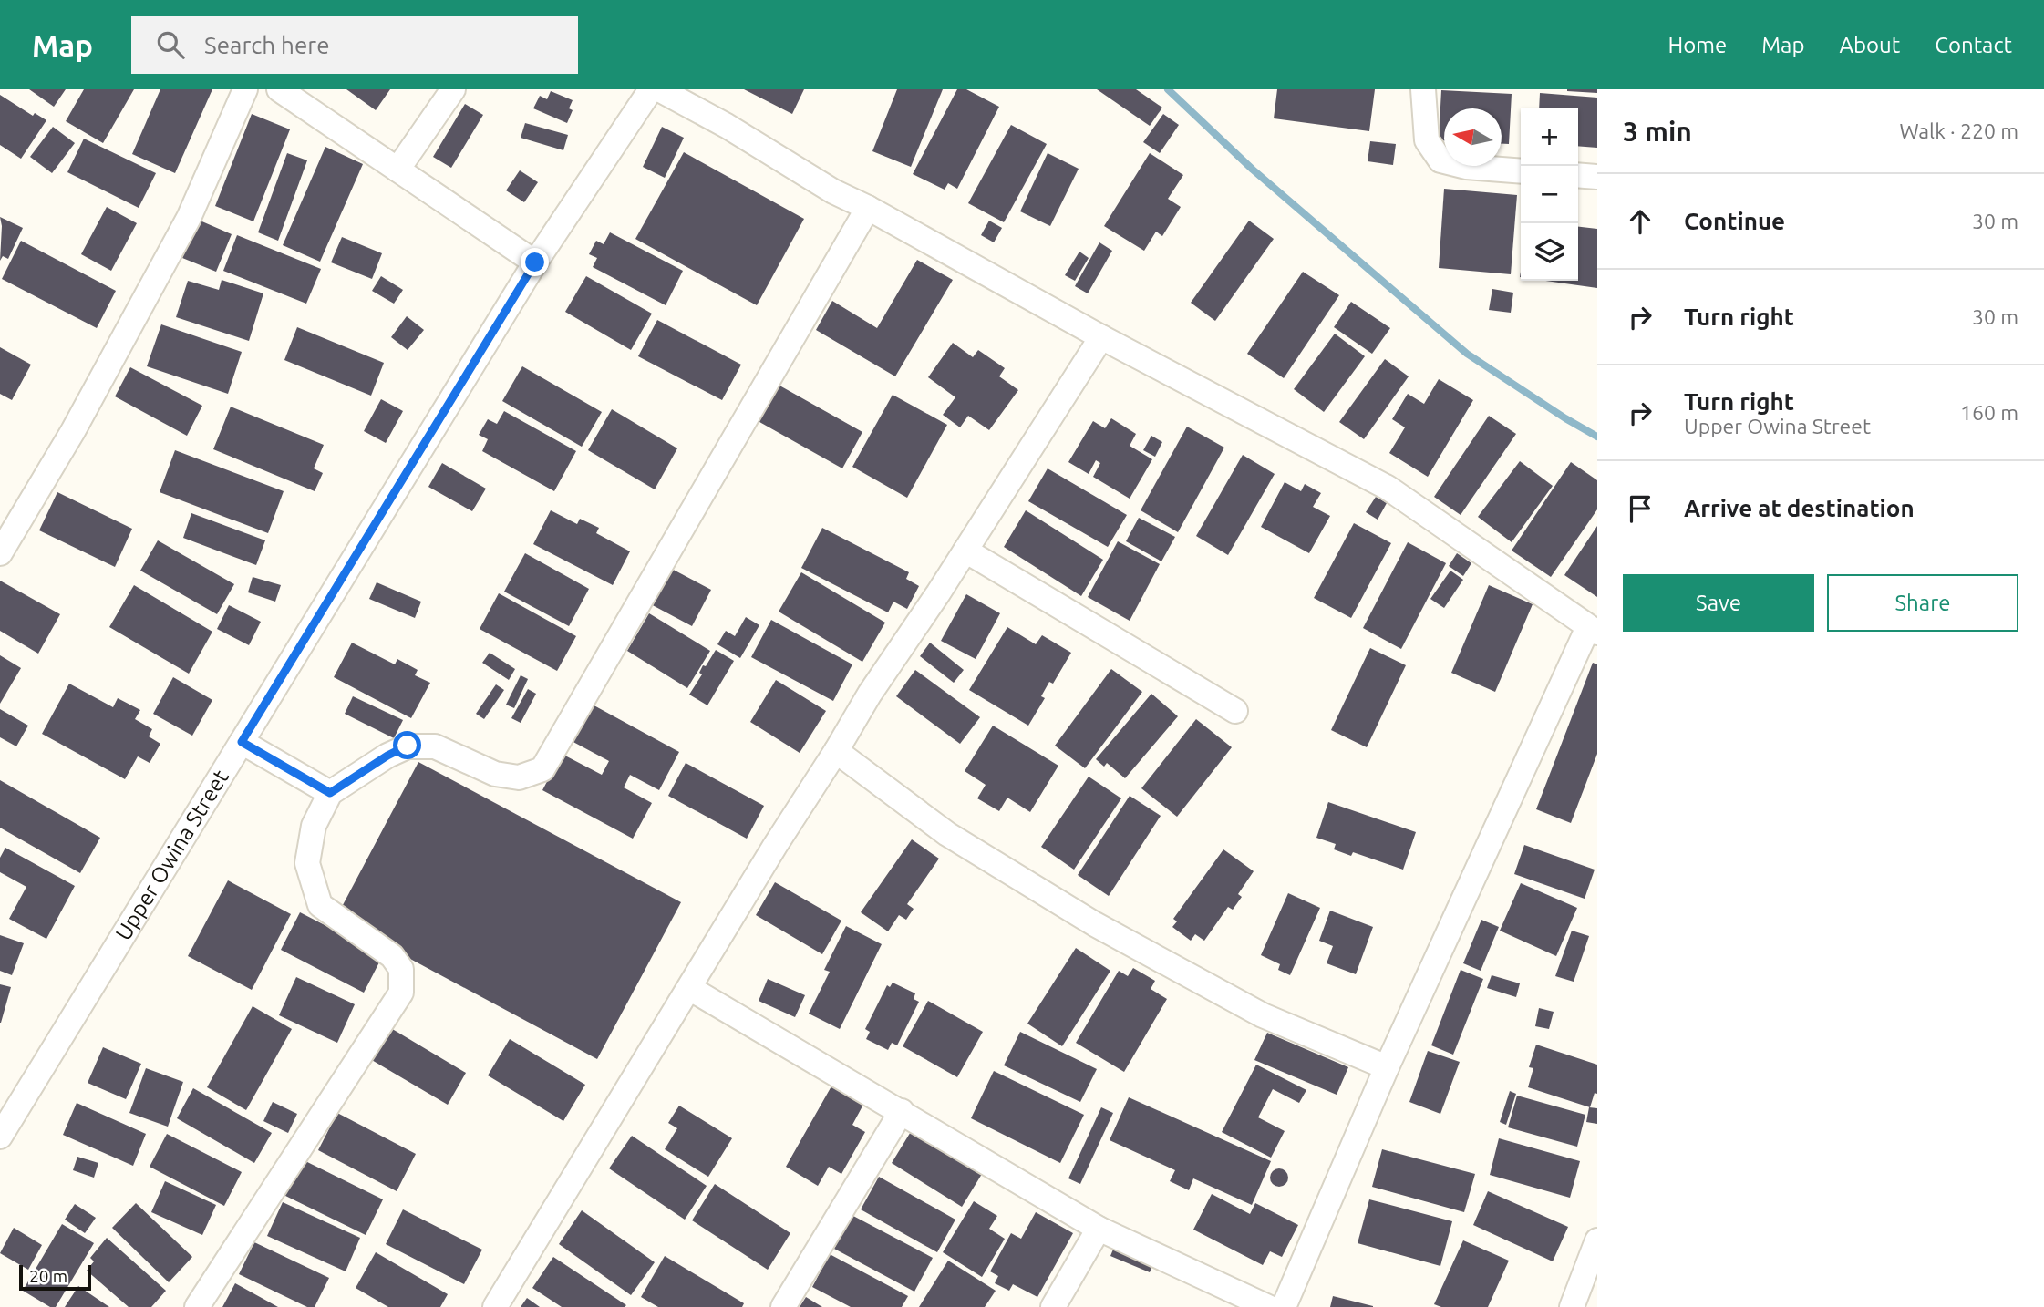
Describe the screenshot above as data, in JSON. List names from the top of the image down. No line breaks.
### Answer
{"streets":{"street":["Upper Owina Street"]},"scale_bar":"20 m","north":"left","page":{"header":"Map","search":"Search here","nav":["Home","Map","About","Contact"],"heading":["3 min","Walk · 220 m"],"map_buttons":["+","−"],"list":[["Continue","30 m"],["Turn right","30 m"],["Turn right","Upper Owina Street","160 m"],"Arrive at destination"],"buttons":["Save","Share"],"scale":"20 m"}}
